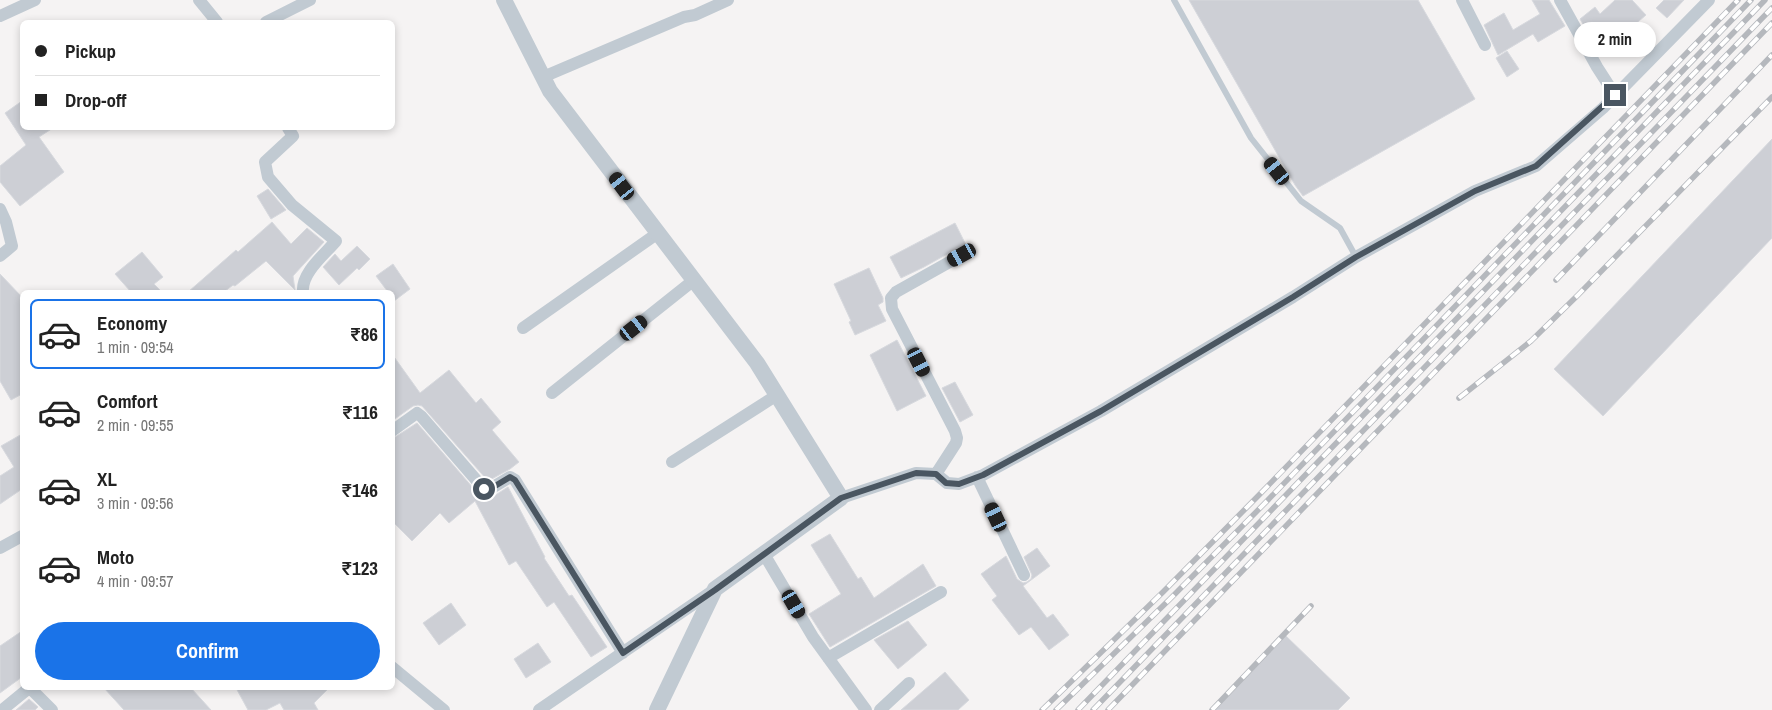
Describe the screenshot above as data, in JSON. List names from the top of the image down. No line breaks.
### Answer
{"page":{"banner":["Pickup","Drop-off"],"bubble":"2 min","list":[{"name":"Economy","note":"1 min · 09:54","value":"₹86"},{"name":"Comfort","note":"2 min · 09:55","value":"₹116"},{"name":"XL","note":"3 min · 09:56","value":"₹146"},{"name":"Moto","note":"4 min · 09:57","value":"₹123"}],"buttons":"Confirm"}}
